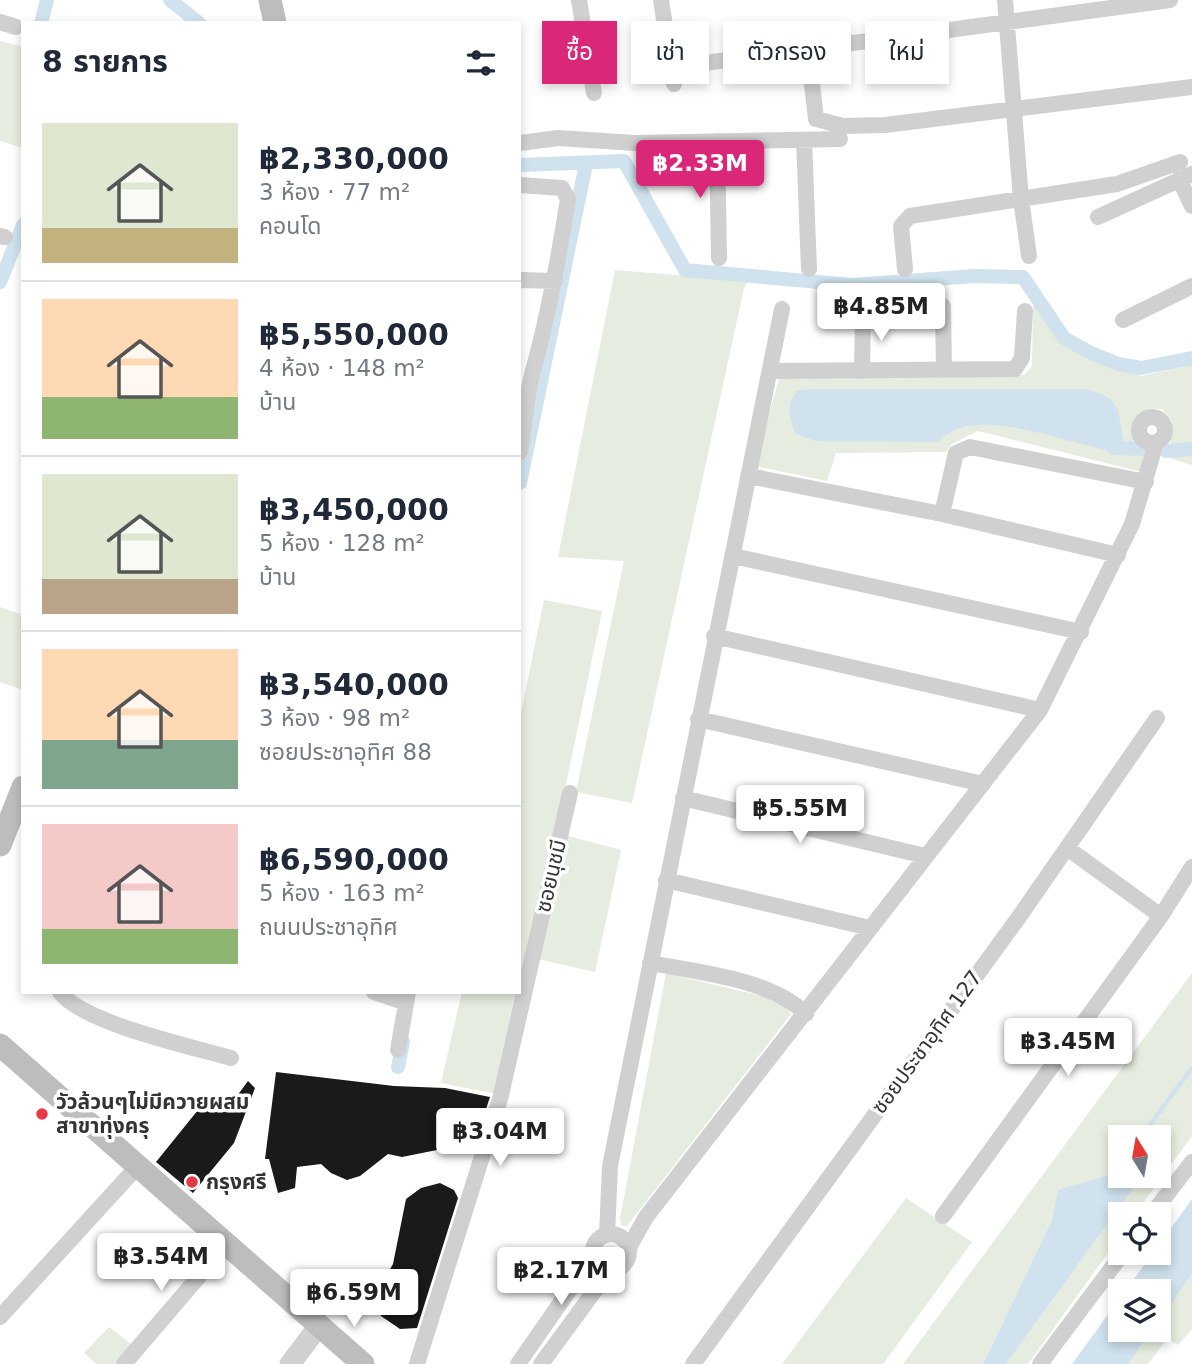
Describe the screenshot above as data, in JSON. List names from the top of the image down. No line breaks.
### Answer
{"streets":{"street":["ซอยนุชมี","ซอยประชาอุทิศ 127"]},"places":["วัวล้วนๆไม่มีควายผสม สาขาทุ่งครุ","กรุงศรี"],"north":"top","page":{"chip":["ซื้อ","เช่า","ตัวกรอง","ใหม่"],"heading":"8 รายการ","list":[{"name":"฿2,330,000","note":"3 ห้อง · 77 m² · คอนโด"},{"name":"฿5,550,000","note":"4 ห้อง · 148 m² · บ้าน"},{"name":"฿3,450,000","note":"5 ห้อง · 128 m² · บ้าน"},{"name":"฿3,540,000","note":"3 ห้อง · 98 m² · ซอยประชาอุทิศ 88"},{"name":"฿6,590,000","note":"5 ห้อง · 163 m² · ถนนประชาอุทิศ"}],"price":["฿2.33M","฿4.85M","฿5.55M","฿3.45M","฿3.04M","฿3.54M","฿2.17M","฿6.59M"]}}
